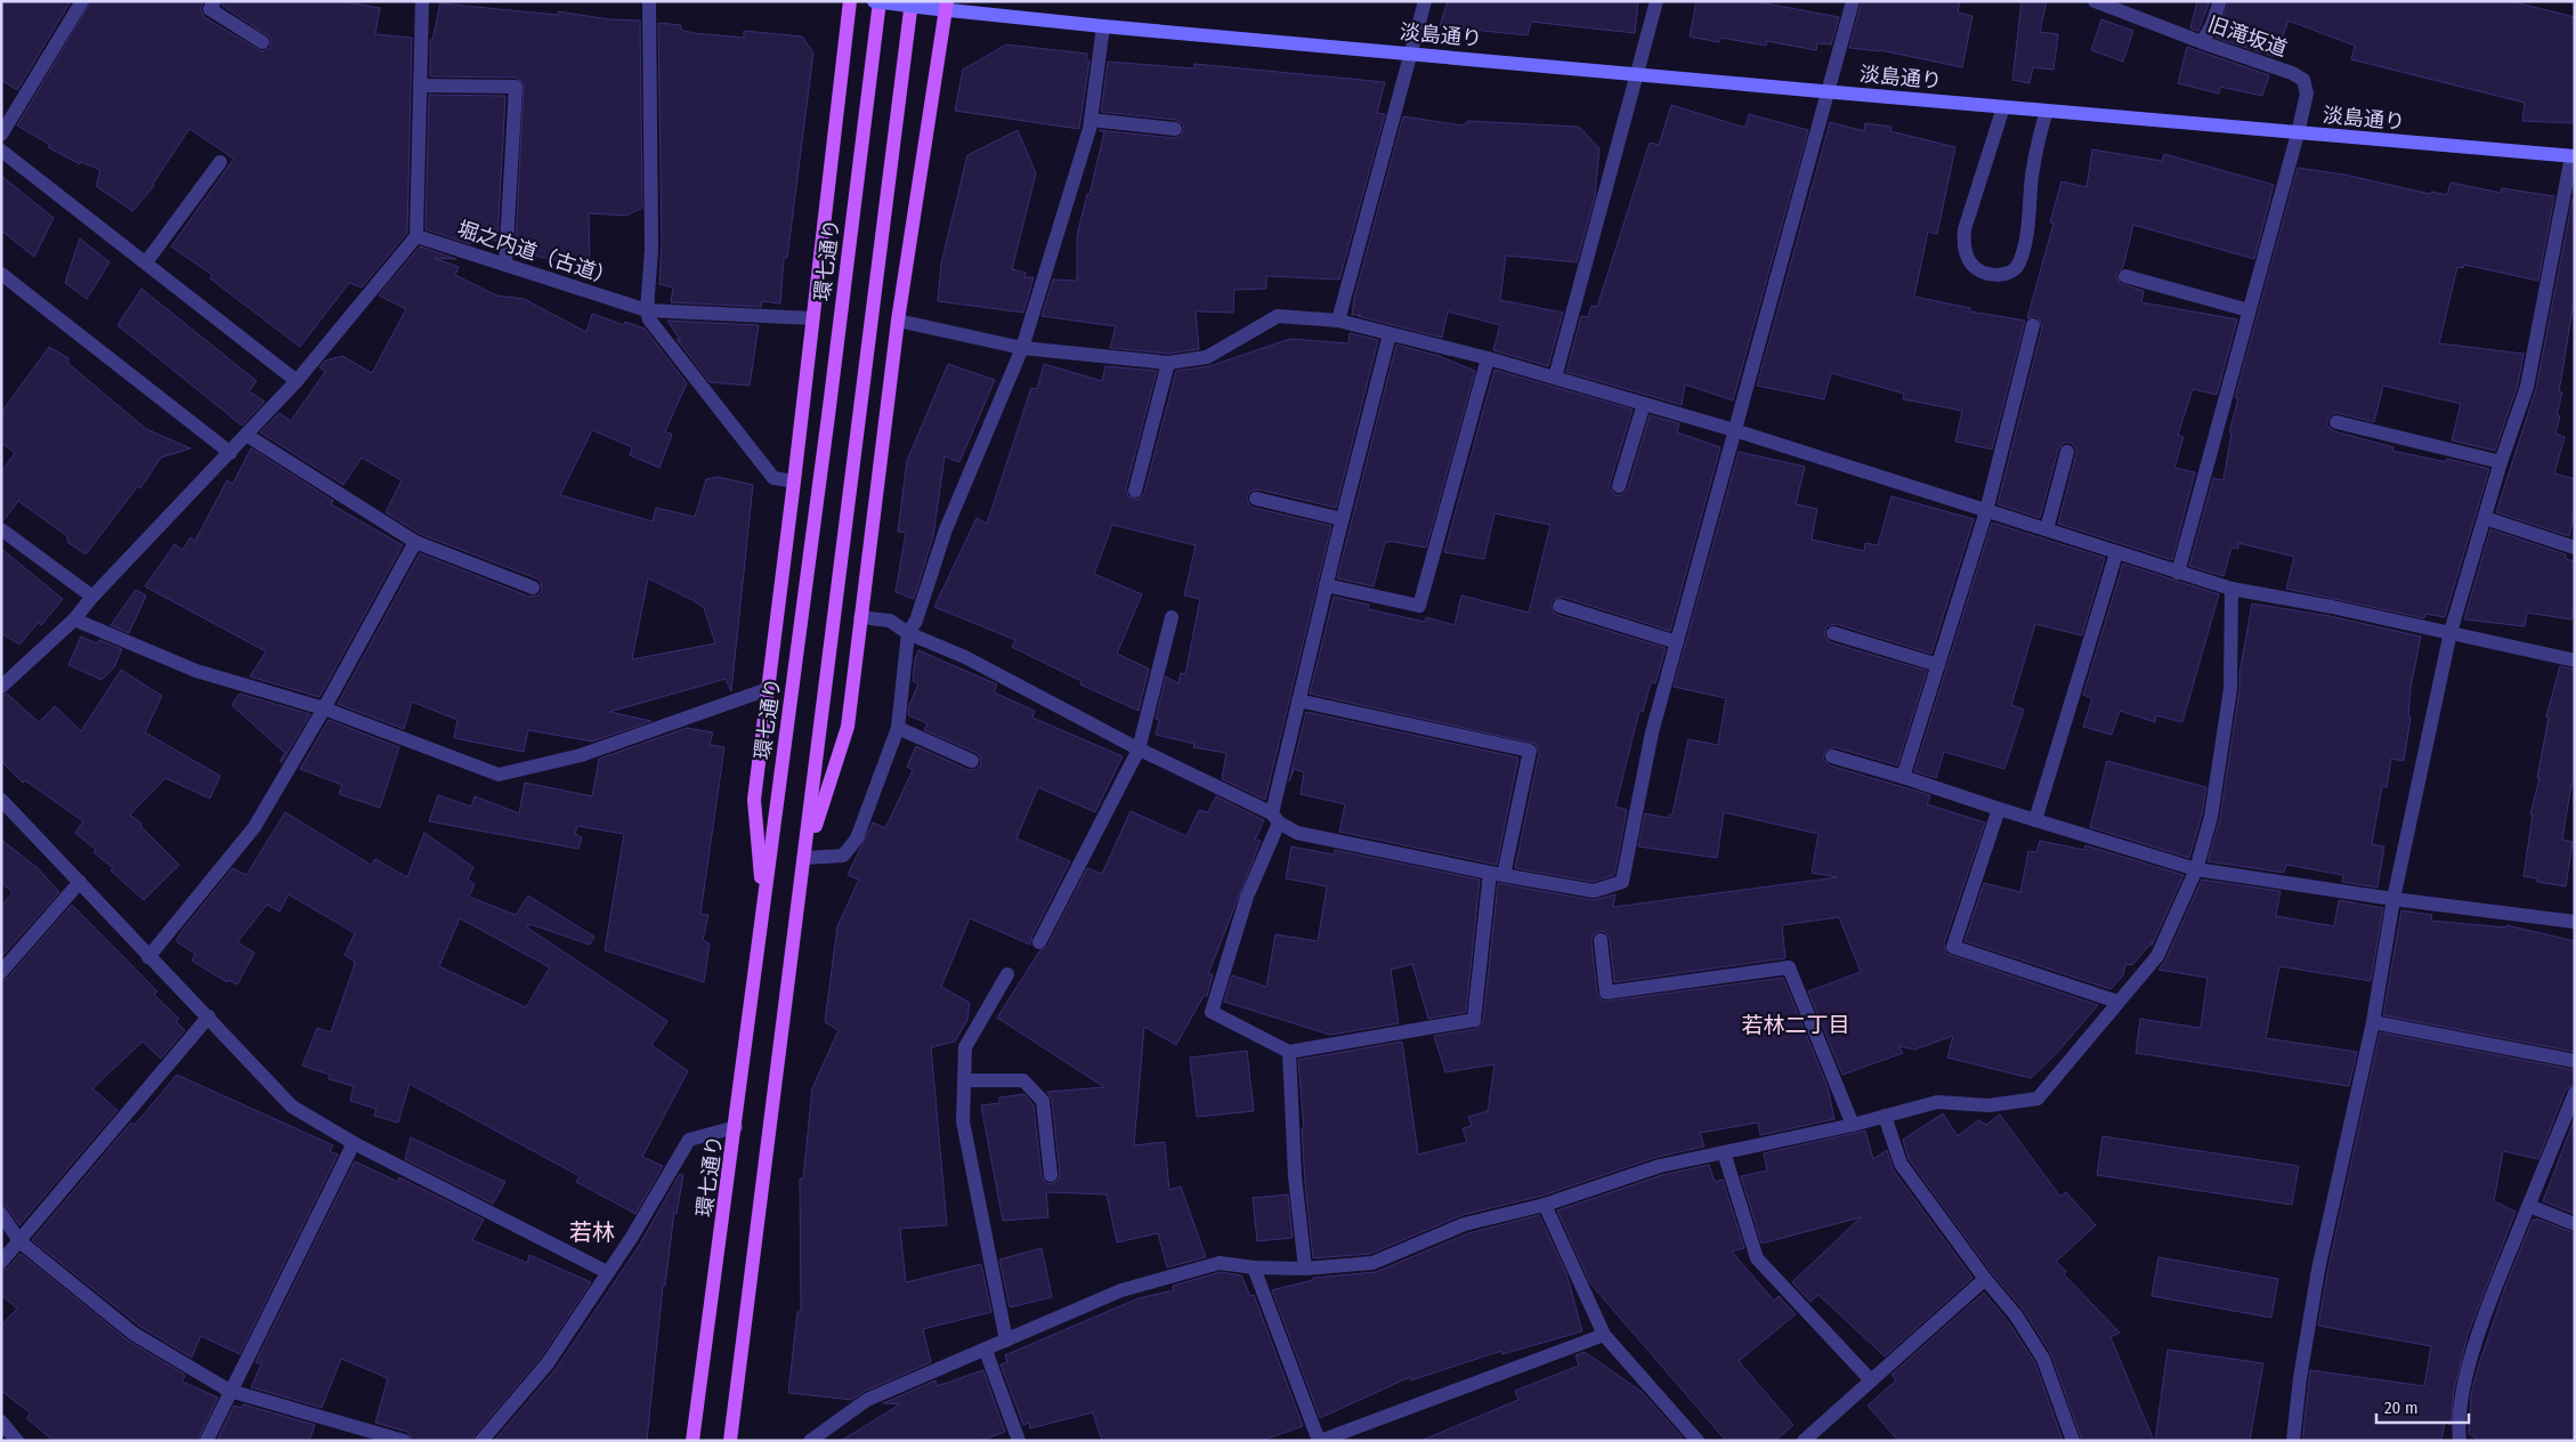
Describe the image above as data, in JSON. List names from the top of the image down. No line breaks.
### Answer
{"streets":{"main road":["淡島通り","環七通り"],"street":["旧滝坂道","堀之内道（古道）"]},"crossings":[["淡島通り","旧滝坂道"]],"districts":["若林二丁目","若林"],"scale_bar":"20 m"}
